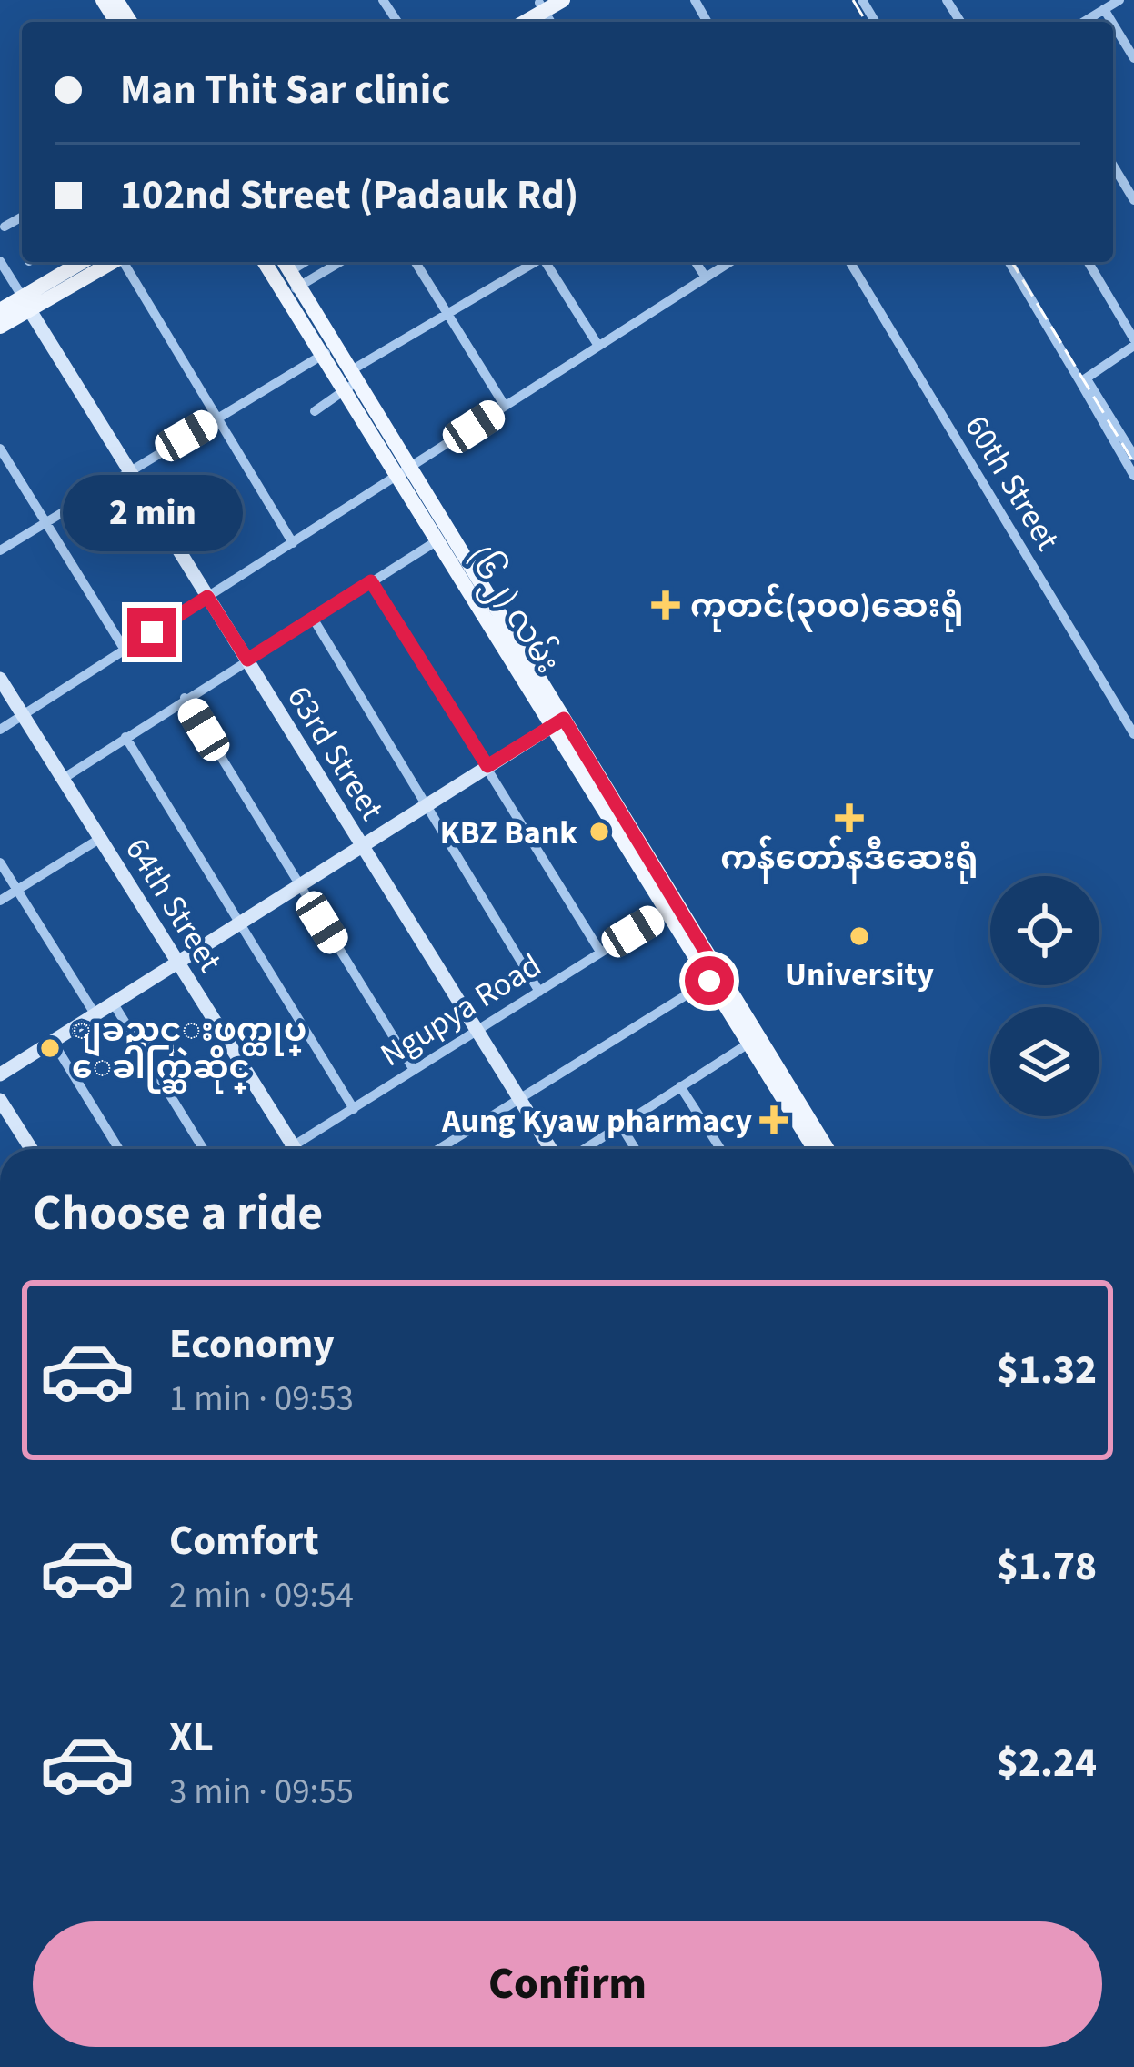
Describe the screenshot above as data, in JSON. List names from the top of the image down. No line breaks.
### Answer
{"streets":{"main road":["(၆၂) လမ်း"],"street":["60th Street","63rd Street","64th Street","Ngupya Road"]},"crossings":[["(၆၂) လမ်း","Ngupya Road"],["63rd Street","Ngupya Road"],["64th Street","Ngupya Road"]],"places":{"health":["ကုတင်(၃၀၀)ဆေးရုံ","ကန်တော်နဒီဆေးရုံ","Aung Kyaw pharmacy"],"other":["KBZ Bank","University","ျခည္လင္းဖက္ထုပ္ ေခါက္ဆြဲဆိုင္"]},"page":{"banner":["Man Thit Sar clinic","102nd Street (Padauk Rd)"],"bubble":"2 min","heading":"Choose a ride","list":[{"name":"Economy","note":"1 min · 09:53","value":"$1.32"},{"name":"Comfort","note":"2 min · 09:54","value":"$1.78"},{"name":"XL","note":"3 min · 09:55","value":"$2.24"}],"buttons":"Confirm"}}
